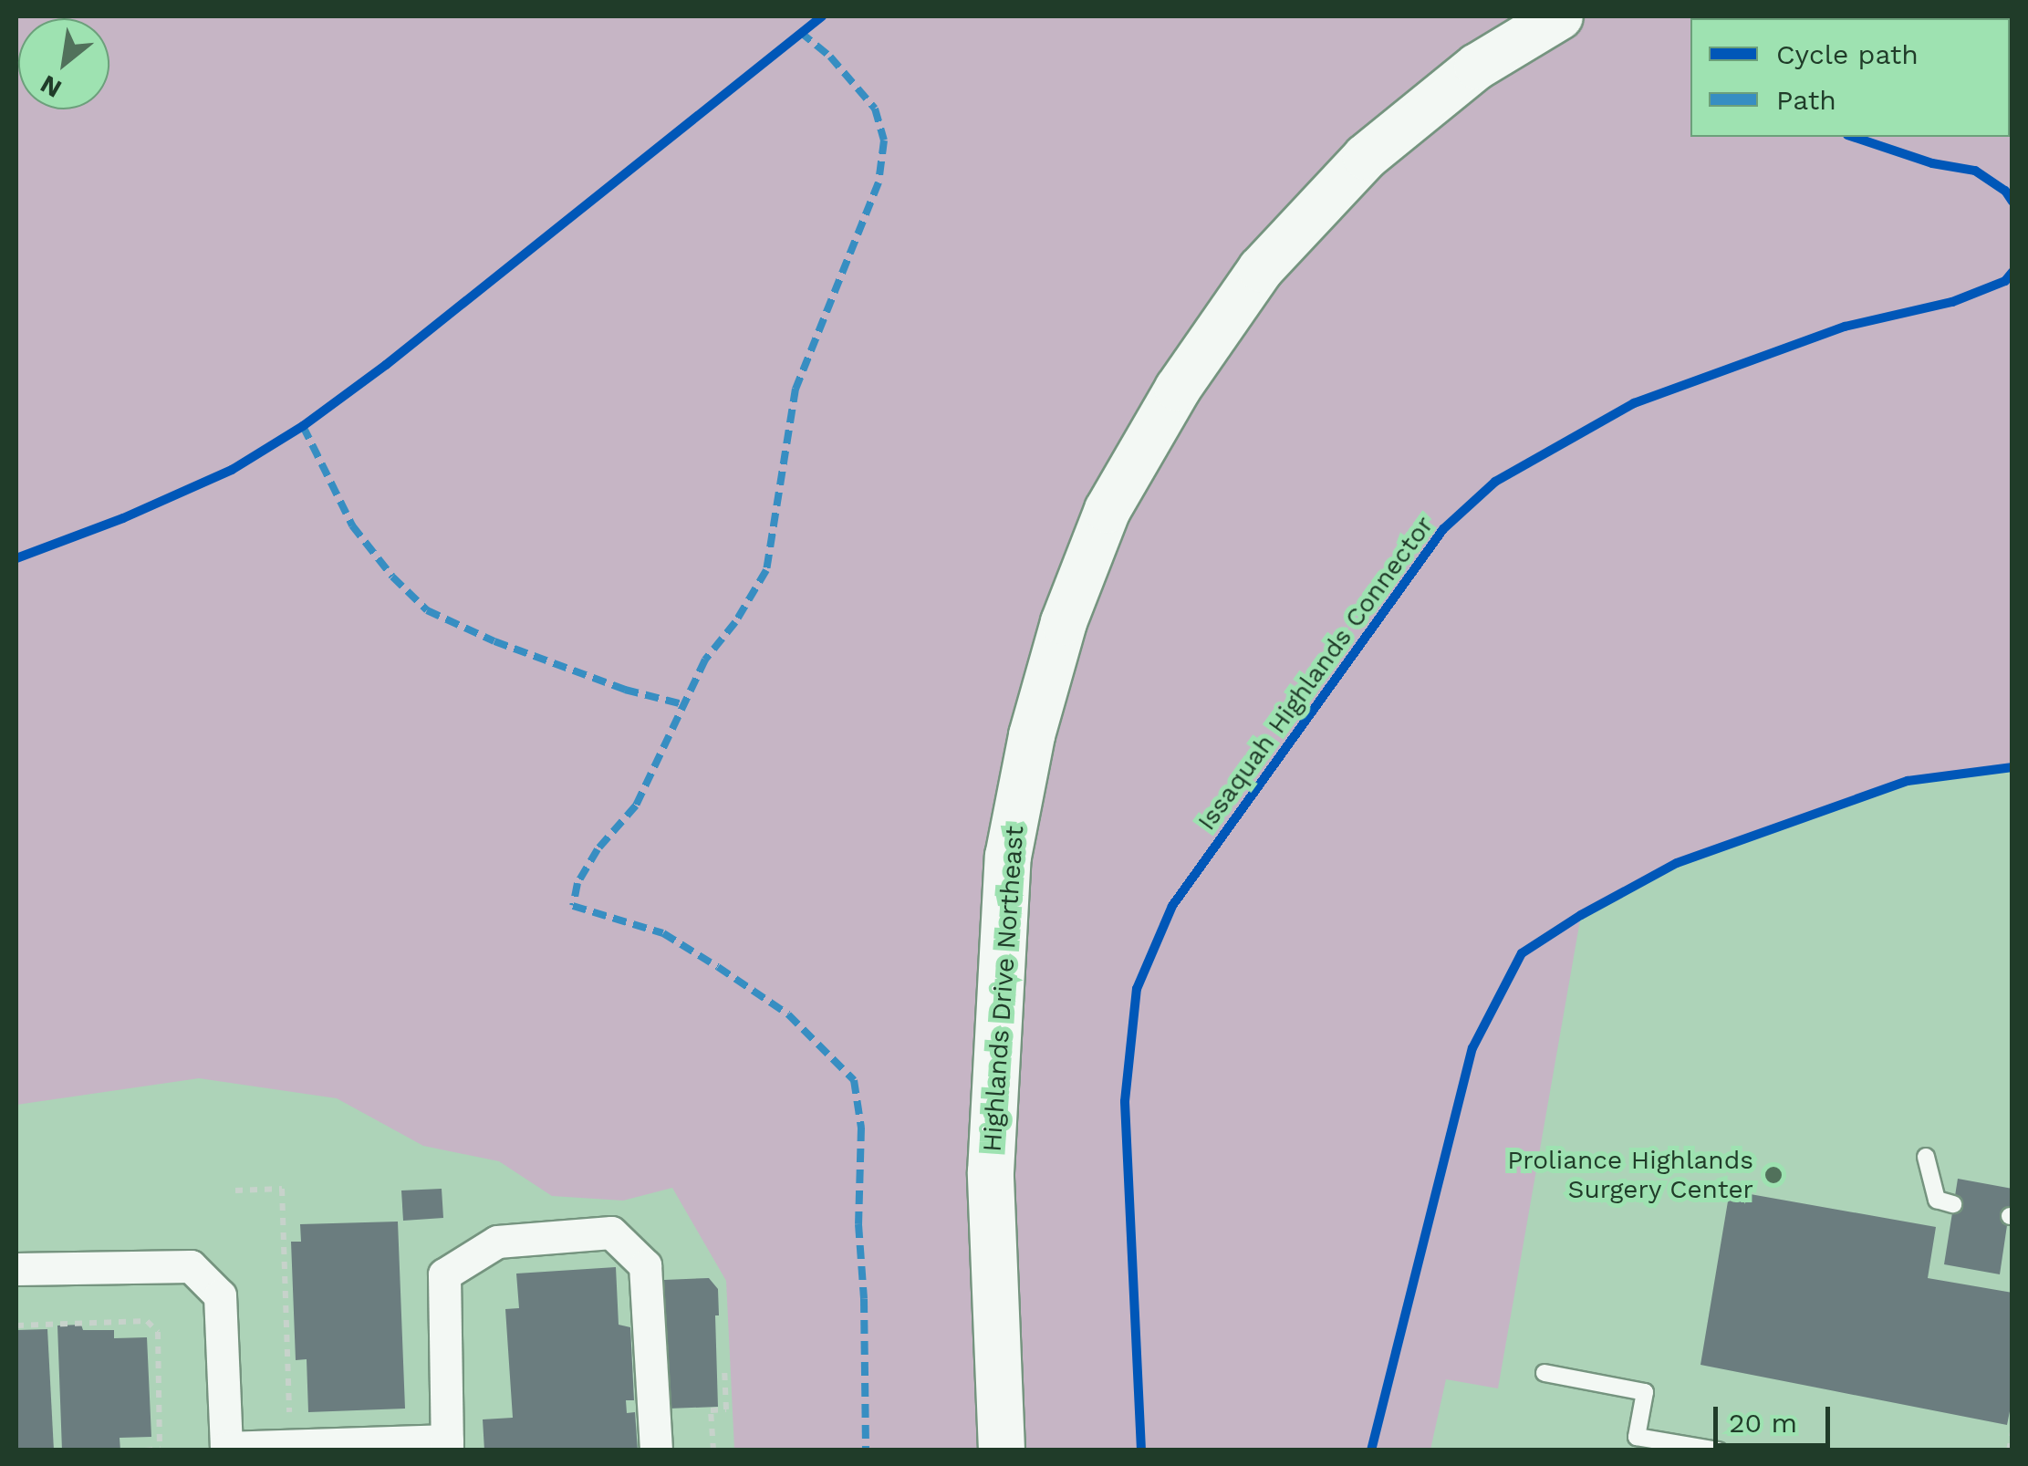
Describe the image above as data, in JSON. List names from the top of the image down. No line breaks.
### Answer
{"streets":{"main road":["Highlands Drive Northeast"],"cycle path":["Issaquah Highlands Connector"]},"places":["Proliance Highlands Surgery Center"],"legend":["Cycle path","Path"],"scale_bar":"20 m","north":"bottom left"}
